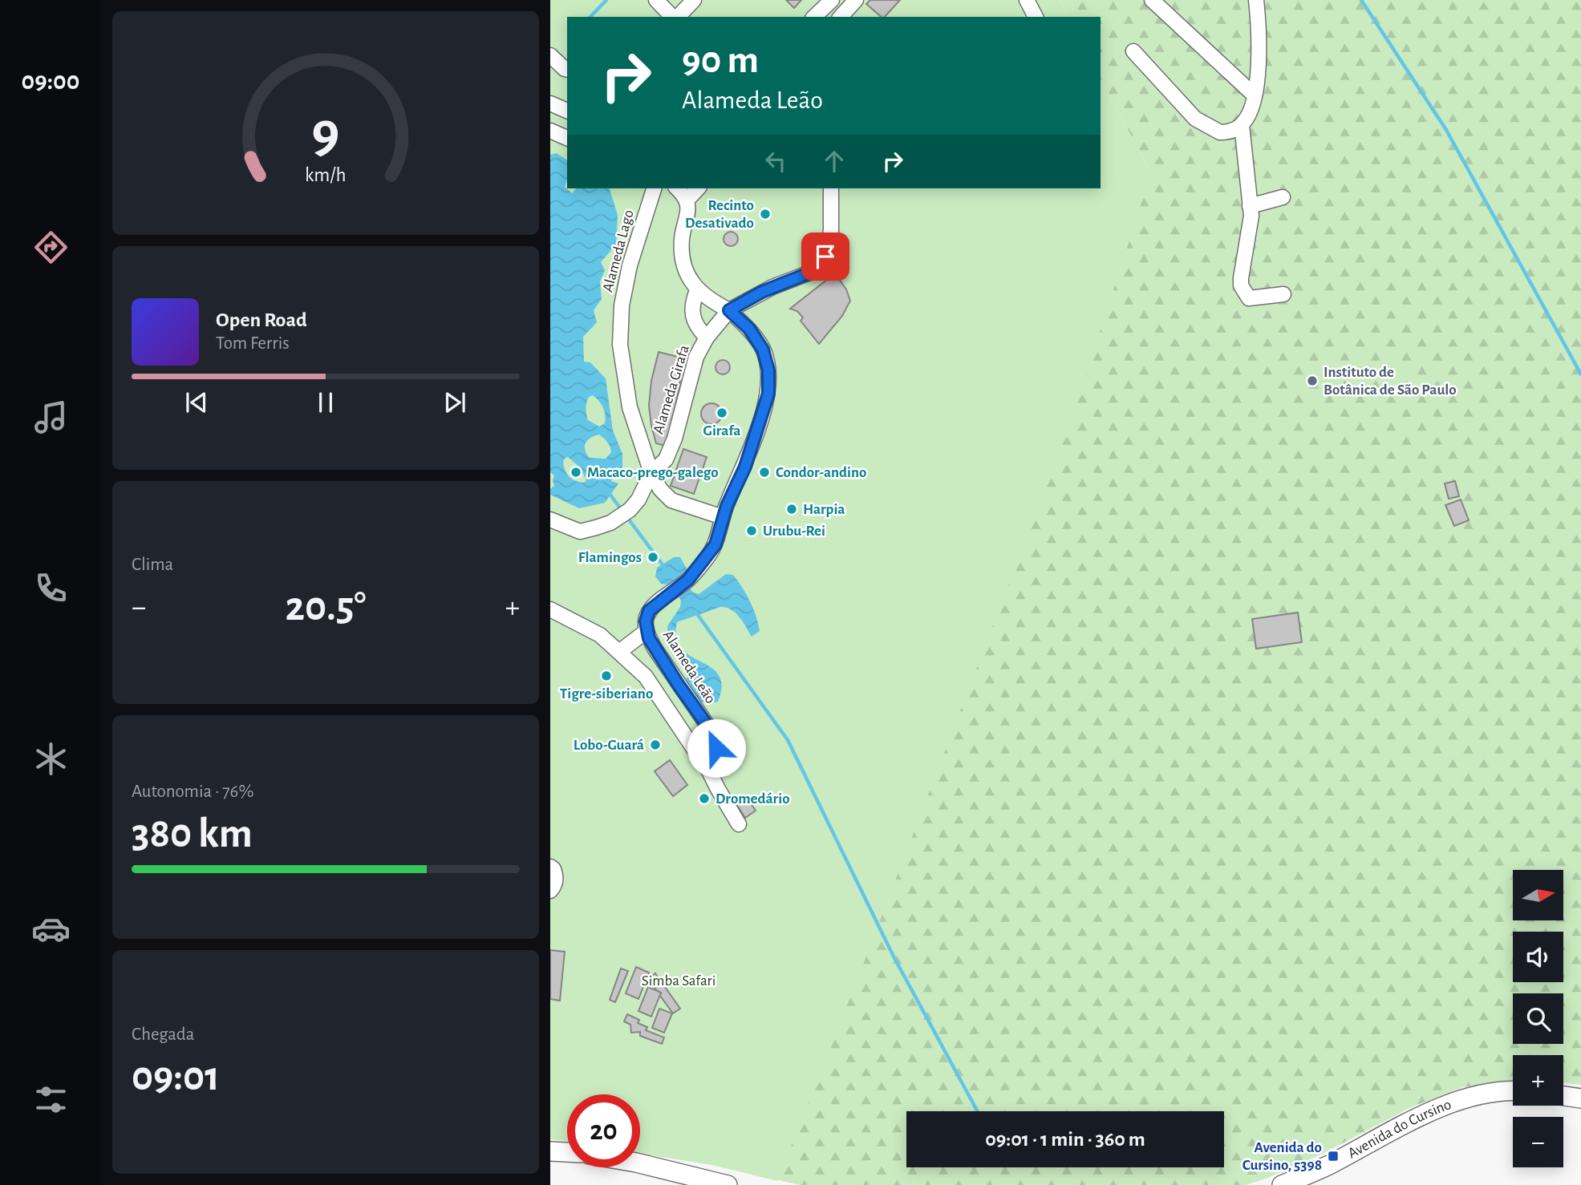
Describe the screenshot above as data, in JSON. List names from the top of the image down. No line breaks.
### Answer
{"streets":{"main road":["Avenida do Cursino"],"lane":["Alameda Lago","Alameda Girafa","Alameda Leão"]},"crossings":[["Alameda Lago","Alameda Girafa"],["Alameda Lago","Alameda Leão"],["Alameda Girafa","Alameda Leão"]],"parks":["Simba Safari"],"places":{"other":["Recinto Desativado","Instituto de Botânica de São Paulo","Girafa","Macaco-prego-galego","Condor-andino","Harpia","Urubu-Rei","Flamingos","Tigre-siberiano","Lobo-Guará","Dromedário"],"transit":["Avenida do Cursino, 5398"]},"north":"right","page":{"tabs":"09:00","turn":["90 m","Alameda Leão"],"song":["Open Road","Tom Ferris"],"tile":["Clima",["Autonomia · 76%","380 km"],["Chegada","09:01"]],"heat":["−","20.5°","+"],"map_buttons":["+","−"],"limit":"20","trip":"09:01 · 1 min · 360 m","gauge":["9","km/h"]}}
